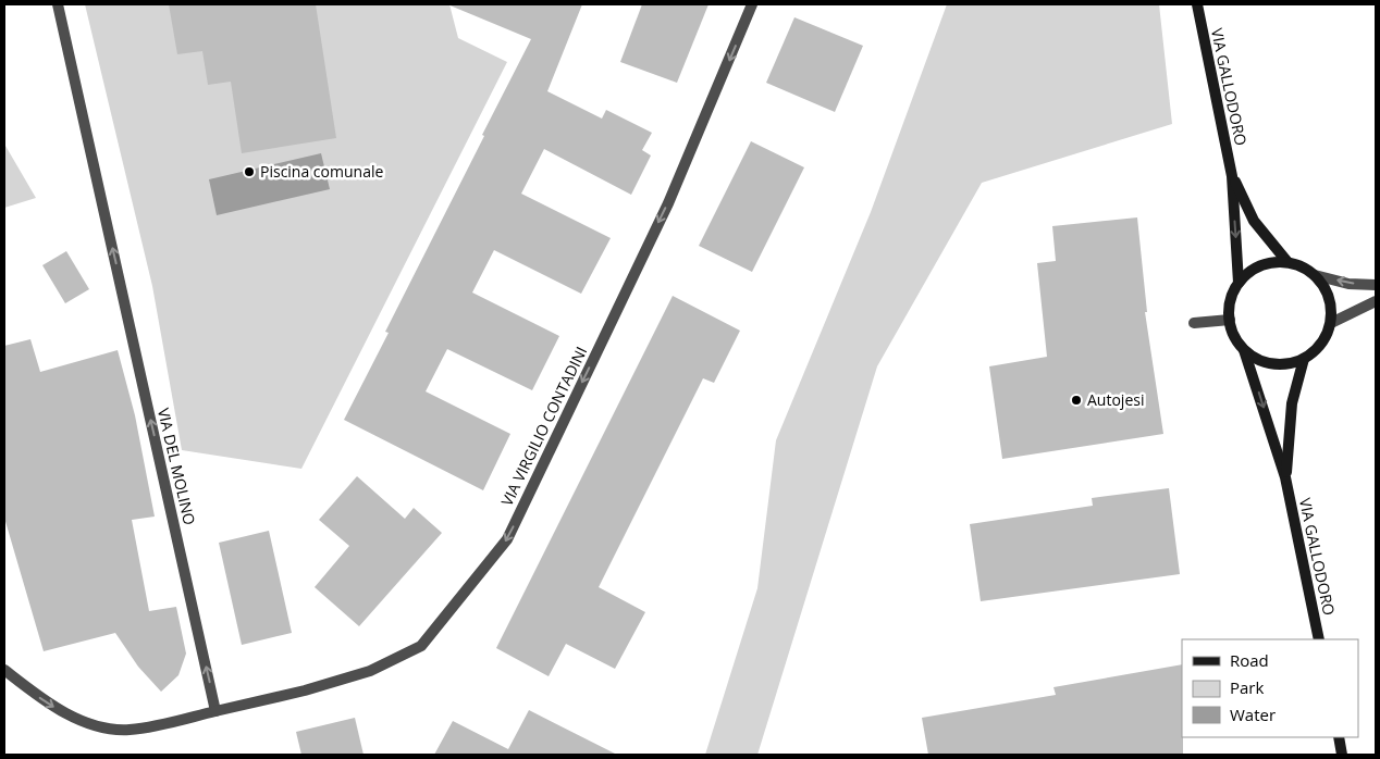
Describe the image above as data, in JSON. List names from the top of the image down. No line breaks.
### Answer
{"streets":{"main road":["VIA GALLODORO"],"street":["VIA VIRGILIO CONTADINI","VIA DEL MOLINO"]},"crossings":[["VIA VIRGILIO CONTADINI","VIA DEL MOLINO"]],"one_way":["VIA VIRGILIO CONTADINI","VIA DEL MOLINO"],"places":["Piscina comunale","Autojesi"],"legend":["Road","Park","Water"]}
